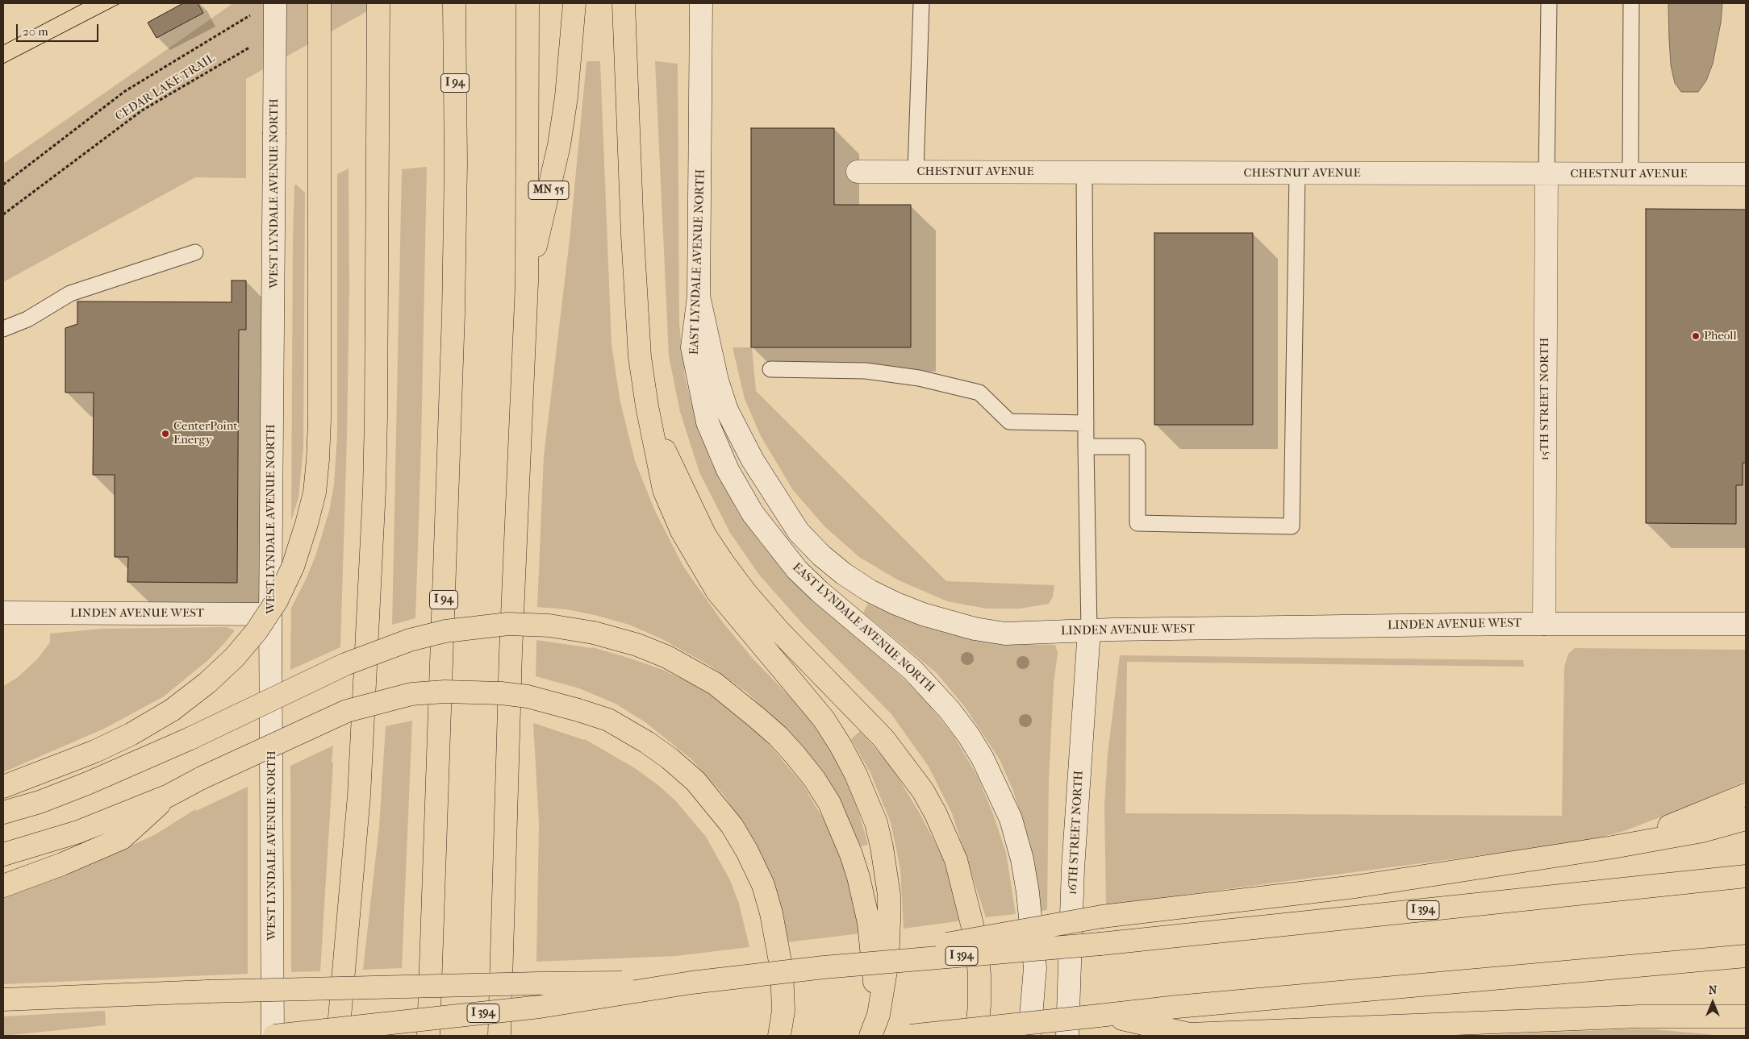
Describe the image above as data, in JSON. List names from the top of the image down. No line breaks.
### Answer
{"streets":{"highway":["I 94","MN 55","I 394"],"street":["CHESTNUT AVENUE","WEST LYNDALE AVENUE NORTH","EAST LYNDALE AVENUE NORTH","15TH STREET NORTH","LINDEN AVENUE WEST","16TH STREET NORTH"],"path":["CEDAR LAKE TRAIL"]},"crossings":[["CHESTNUT AVENUE","15TH STREET NORTH"],["WEST LYNDALE AVENUE NORTH","LINDEN AVENUE WEST"],["WEST LYNDALE AVENUE NORTH","I 394"],["EAST LYNDALE AVENUE NORTH","LINDEN AVENUE WEST"],["15TH STREET NORTH","LINDEN AVENUE WEST"],["LINDEN AVENUE WEST","16TH STREET NORTH"]],"places":["Pheoll","CenterPoint Energy"],"scale_bar":"20 m","north":"top"}
